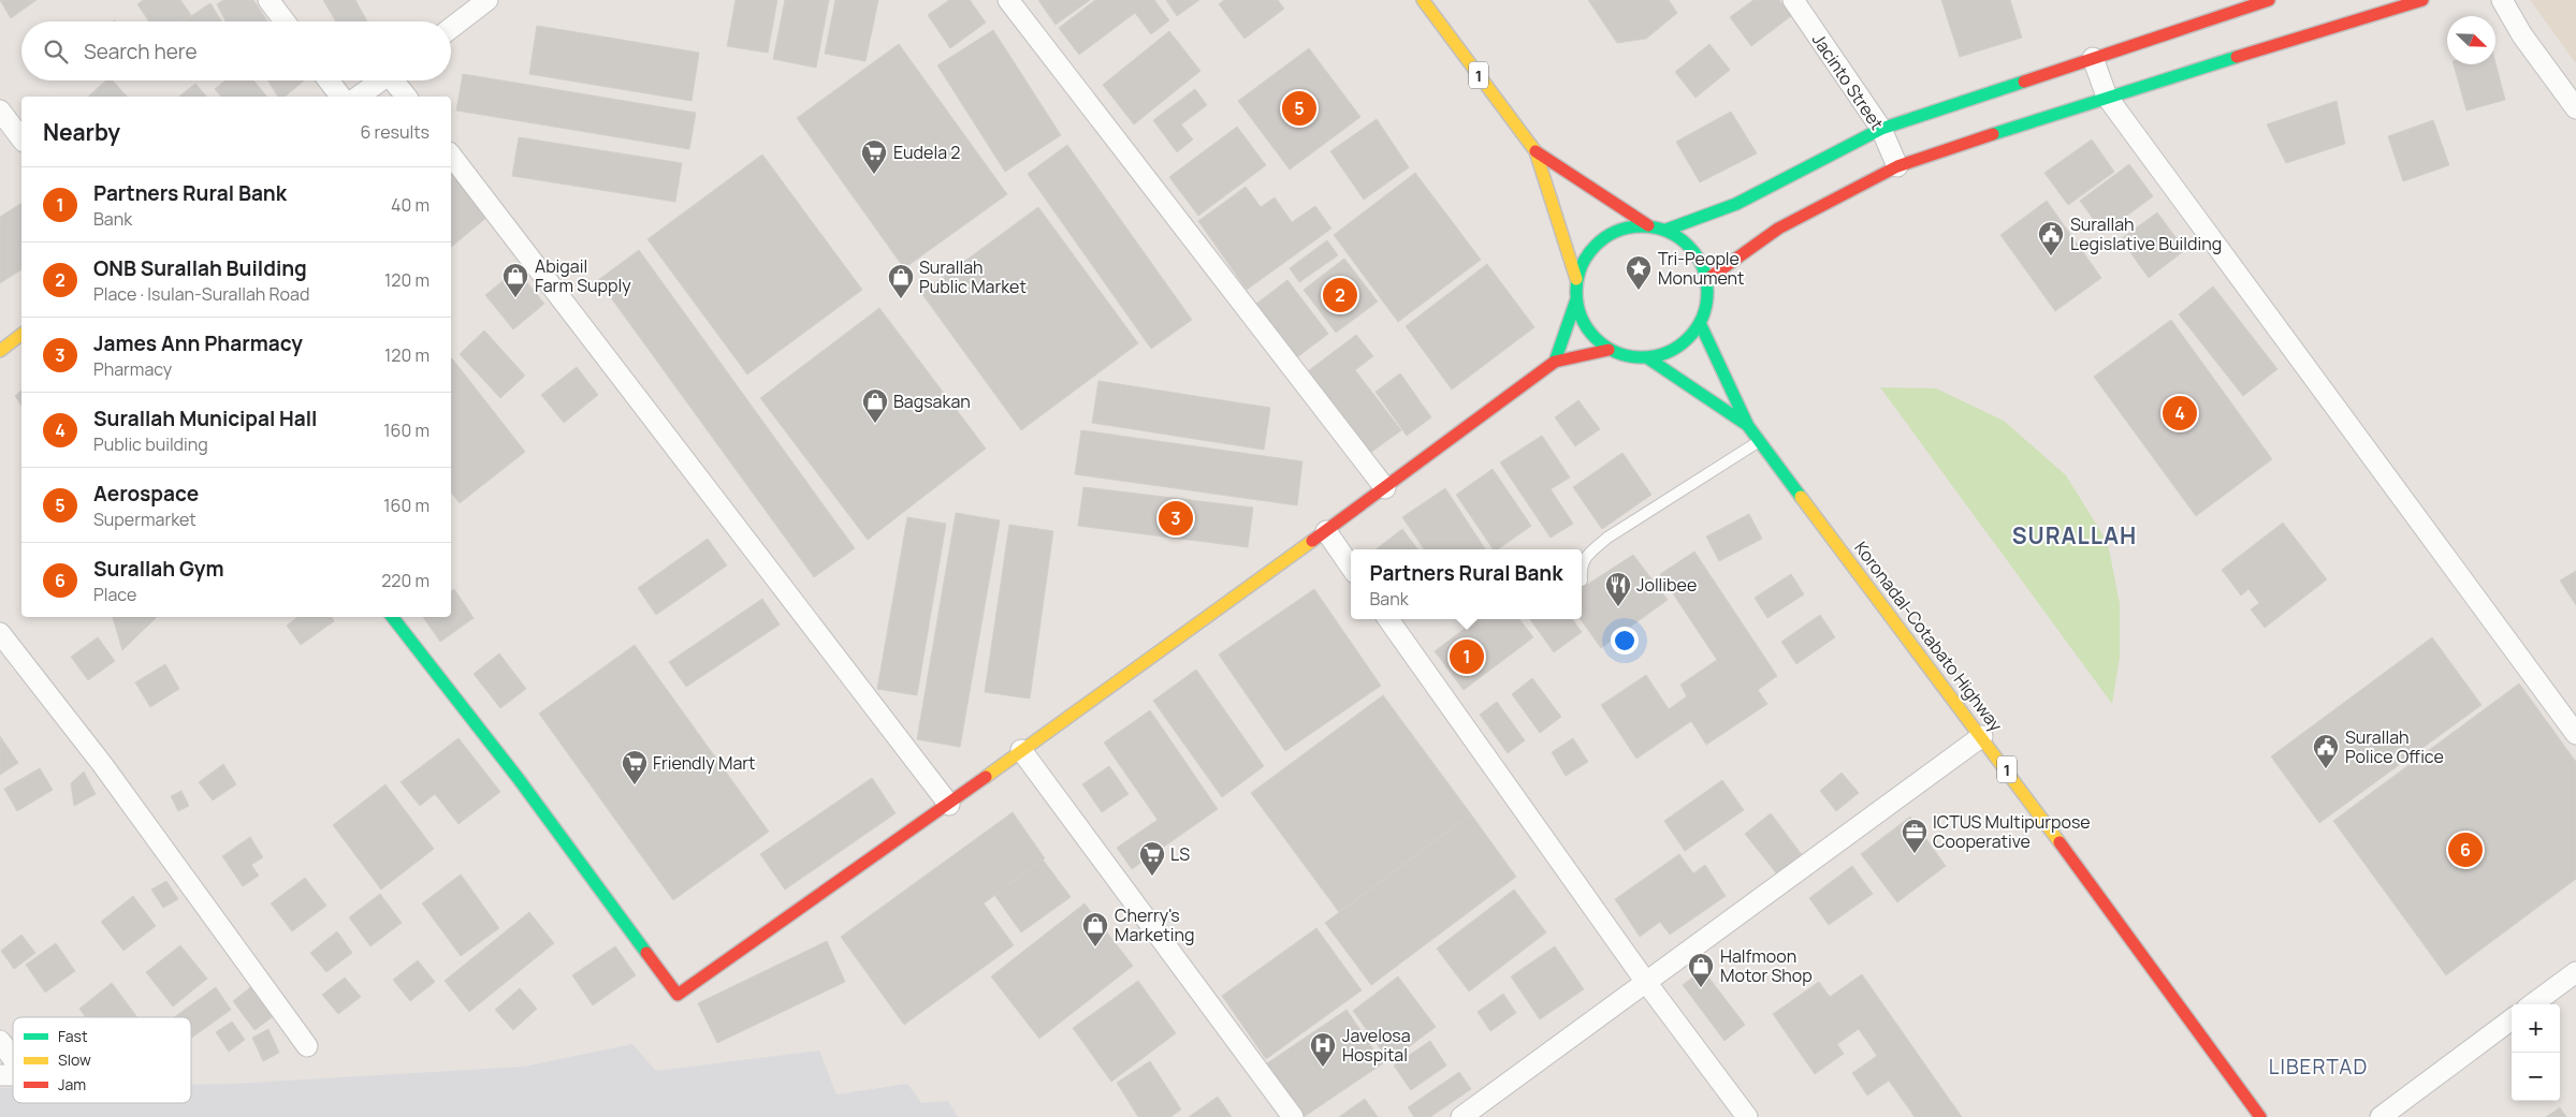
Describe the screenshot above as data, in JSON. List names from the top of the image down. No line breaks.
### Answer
{"streets":{"main road":["1","Koronadal-Cotabato Highway"],"street":["Jacinto Street"]},"crossings":[["1","Koronadal-Cotabato Highway"]],"districts":["SURALLAH","LIBERTAD"],"places":{"supermarket":["Eudela 2","Friendly Mart","LS"],"public building":["Surallah Legislative Building","Surallah Police Office"],"place":["Tri-People Monument"],"shop":["Abigail Farm Supply","Surallah Public Market","Bagsakan","Cherry's Marketing","Halfmoon Motor Shop"],"restaurant":["Jollibee"],"office":["ICTUS Multipurpose Cooperative"],"hospital":["Javelosa Hospital"]},"legend":["Fast","Slow","Jam"],"north":"bottom right","page":{"search":"Search here","pins":["5","2","4","3","1","6"],"heading":["Nearby","6 results"],"list":[{"mark":"1","name":"Partners Rural Bank","note":"Bank","value":"40 m"},{"mark":"2","name":"ONB Surallah Building","note":"Place · Isulan-Surallah Road","value":"120 m"},{"mark":"3","name":"James Ann Pharmacy","note":"Pharmacy","value":"120 m"},{"mark":"4","name":"Surallah Municipal Hall","note":"Public building","value":"160 m"},{"mark":"5","name":"Aerospace","note":"Supermarket","value":"160 m"},{"mark":"6","name":"Surallah Gym","note":"Place","value":"220 m"}],"popup":["Partners Rural Bank","Bank"],"map_buttons":["+","−"]}}
